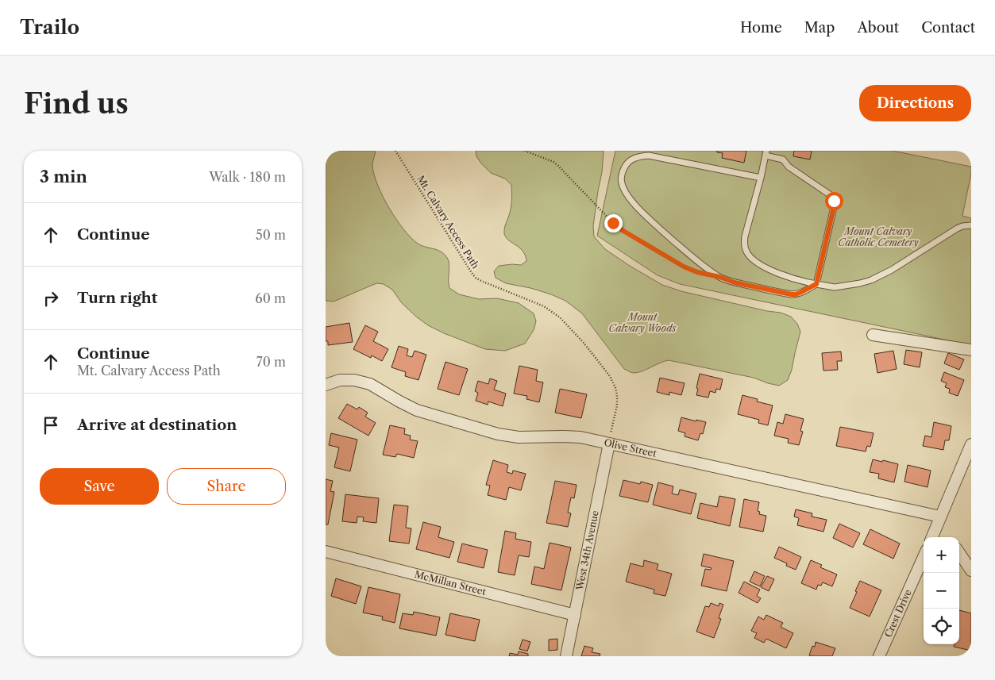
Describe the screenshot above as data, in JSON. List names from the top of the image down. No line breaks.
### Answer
{"streets":{"street":["Olive Street","West 34th Avenue","McMillan Street","Crest Drive"],"path":["Mt. Calvary Access Path"]},"crossings":[["Mt. Calvary Access Path","Olive Street"],["Mt. Calvary Access Path","West 34th Avenue"],["Olive Street","West 34th Avenue"],["West 34th Avenue","McMillan Street"]],"parks":["Mount Calvary Catholic Cemetery","Mount Calvary Woods"],"page":{"header":"Trailo","nav":["Home","Map","About","Contact"],"buttons":["Directions",["Save","Share"]],"title":"Find us","heading":["3 min","Walk · 180 m"],"list":[["Continue","50 m"],["Turn right","60 m"],["Continue","Mt. Calvary Access Path","70 m"],"Arrive at destination"],"map_buttons":["+","−"]}}
